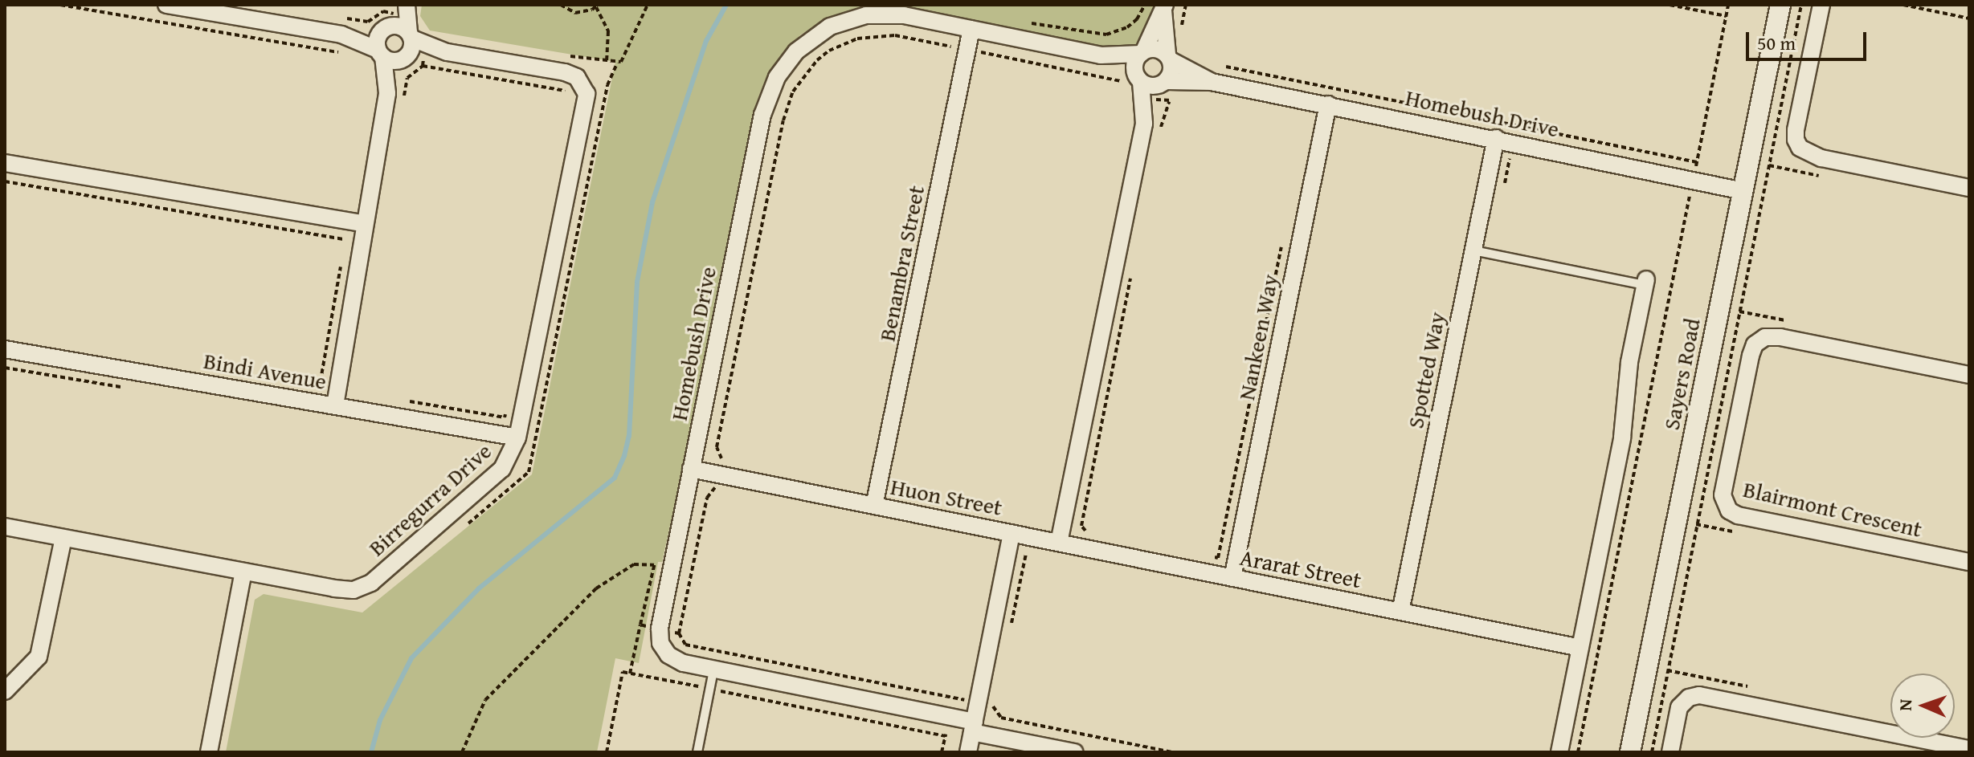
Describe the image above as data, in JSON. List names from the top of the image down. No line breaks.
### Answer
{"streets":{"street":["Homebush Drive","Benambra Street","Nankeen Way","Spotted Way","Bindi Avenue","Sayers Road","Huon Street","Birregurra Drive","Blairmont Crescent","Ararat Street"]},"crossings":[["Homebush Drive","Benambra Street"],["Homebush Drive","Nankeen Way"],["Homebush Drive","Spotted Way"],["Homebush Drive","Sayers Road"],["Homebush Drive","Huon Street"],["Benambra Street","Huon Street"],["Nankeen Way","Ararat Street"],["Spotted Way","Ararat Street"],["Bindi Avenue","Birregurra Drive"],["Huon Street","Ararat Street"]],"scale_bar":"50 m","north":"left"}
